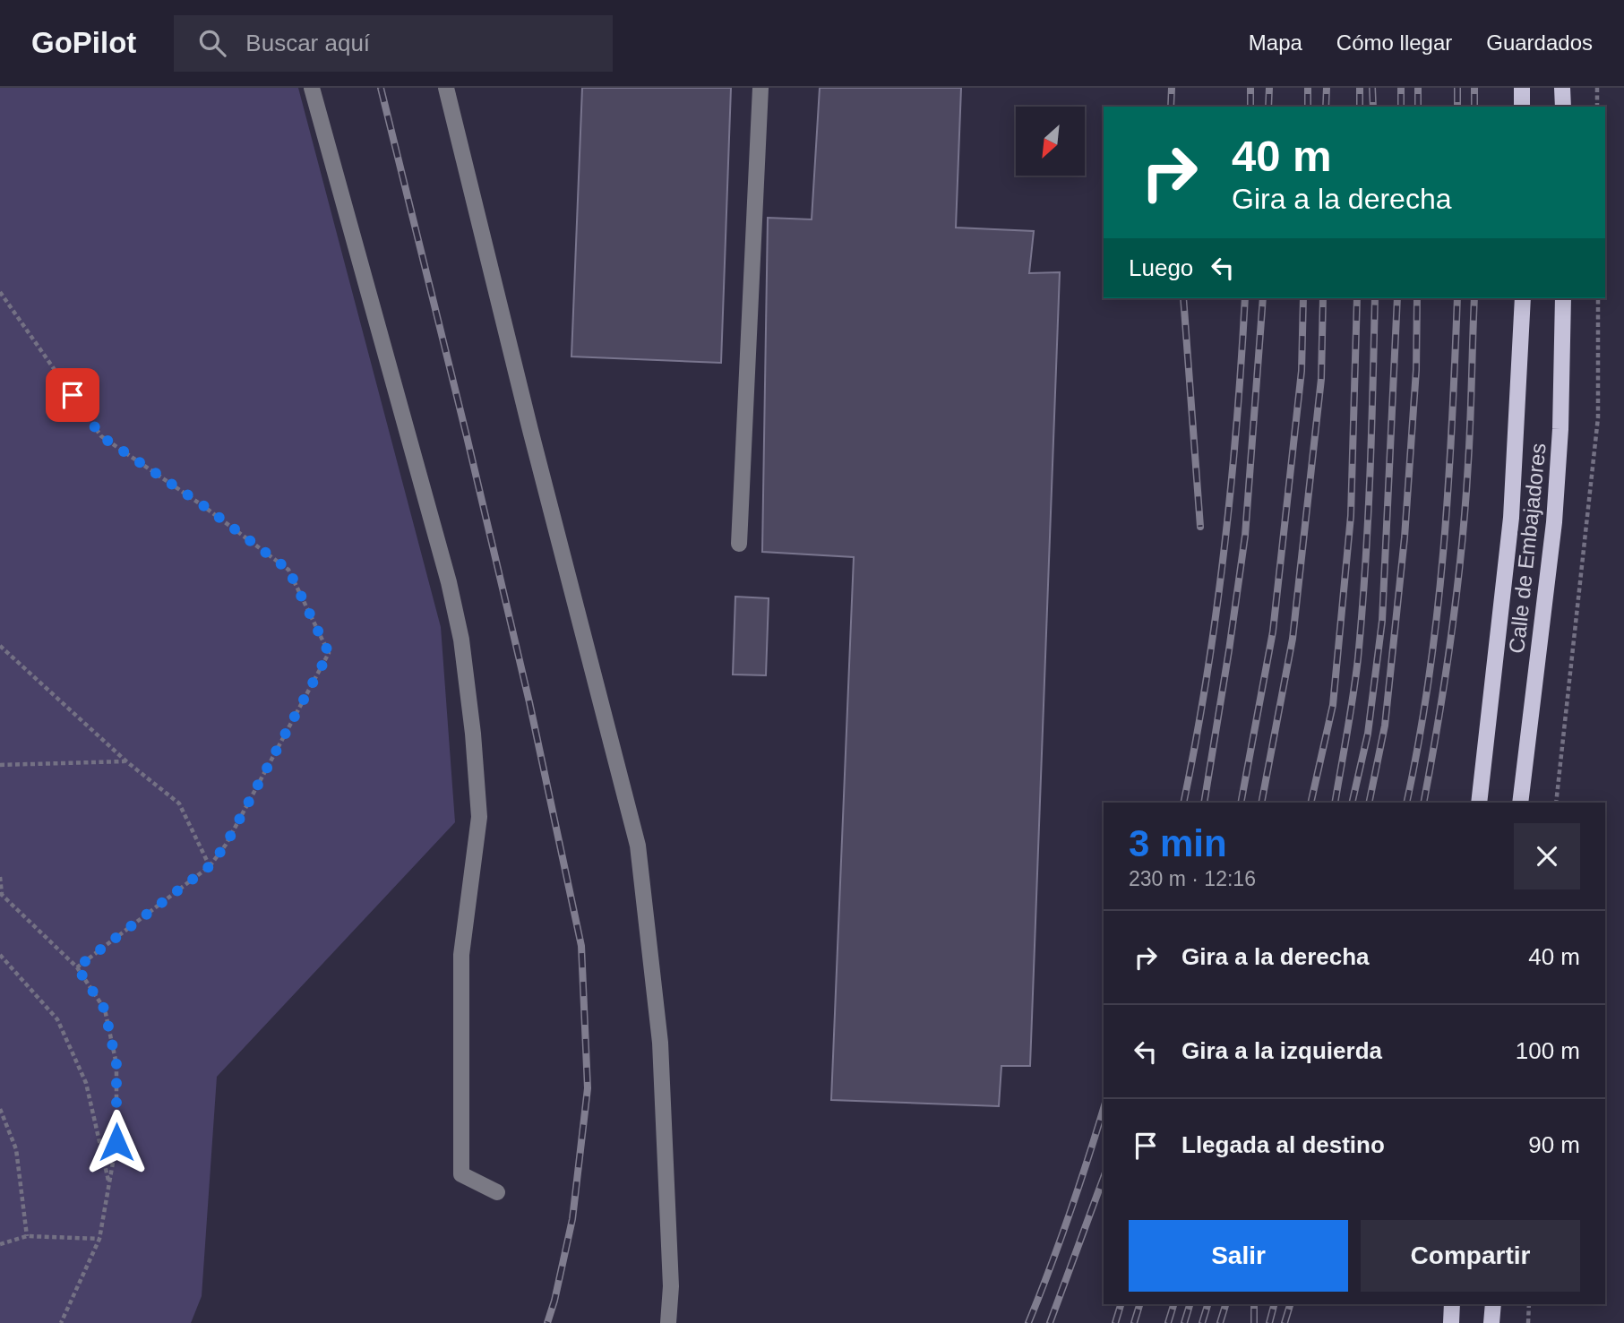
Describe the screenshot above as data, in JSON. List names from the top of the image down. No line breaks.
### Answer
{"streets":{"main road":["Calle de Embajadores"]},"north":"bottom left","page":{"header":"GoPilot","search":"Buscar aquí","nav":["Mapa","Cómo llegar","Guardados"],"turn":["40 m","Gira a la derecha"],"then":"Luego","heading":["3 min","230 m · 12:16"],"list":[{"name":"Gira a la derecha","value":"40 m"},{"name":"Gira a la izquierda","value":"100 m"},{"name":"Llegada al destino","value":"90 m"}],"buttons":["Salir","Compartir"]}}
